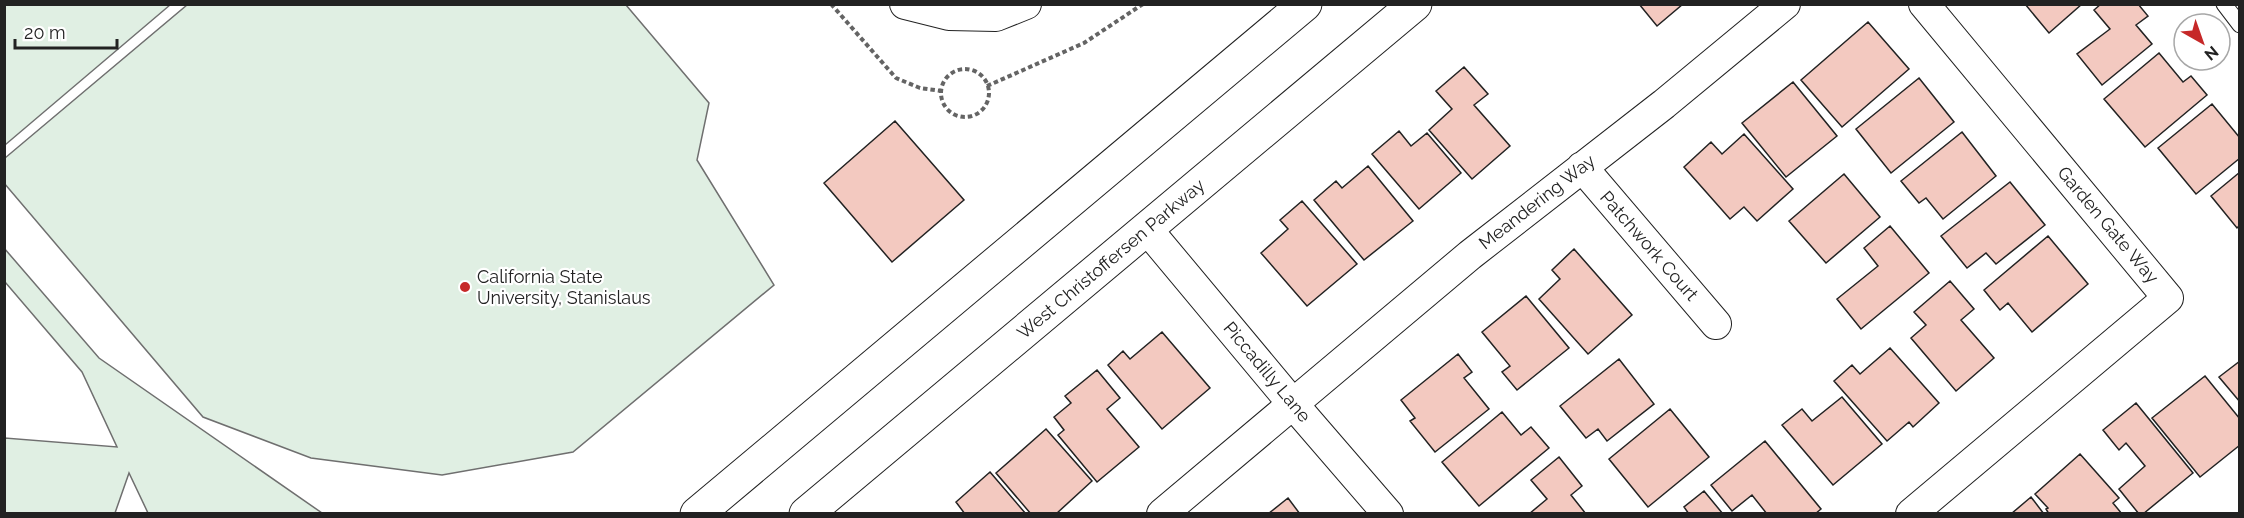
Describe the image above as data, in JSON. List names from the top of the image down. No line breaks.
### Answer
{"streets":{"street":["Meandering Way","Garden Gate Way","Patchwork Court","West Christoffersen Parkway","Piccadilly Lane"]},"crossings":[["Meandering Way","Patchwork Court"],["Meandering Way","Piccadilly Lane"],["West Christoffersen Parkway","Piccadilly Lane"]],"places":["California State University, Stanislaus"],"scale_bar":"20 m","north":"bottom right"}
